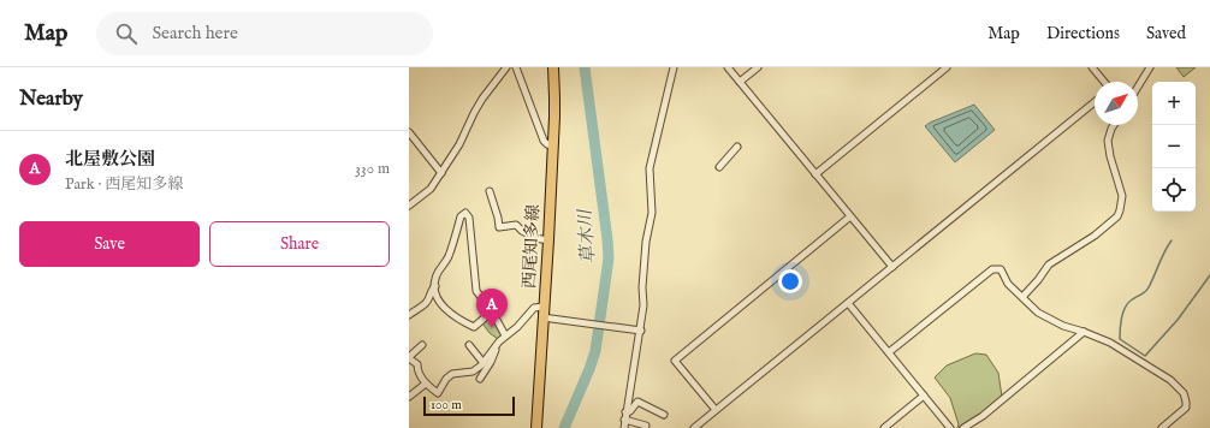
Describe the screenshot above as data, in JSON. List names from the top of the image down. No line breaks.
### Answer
{"streets":{"main road":["西尾知多線"]},"water":["草木川"],"scale_bar":"100 m","north":"top right","page":{"header":"Map","search":"Search here","nav":["Map","Directions","Saved"],"heading":"Nearby","map_buttons":["+","−"],"list":[{"mark":"A","name":"北屋敷公園","note":"Park · 西尾知多線","value":"330 m"}],"buttons":["Save","Share"],"pins":"A","scale":"100 m"}}
